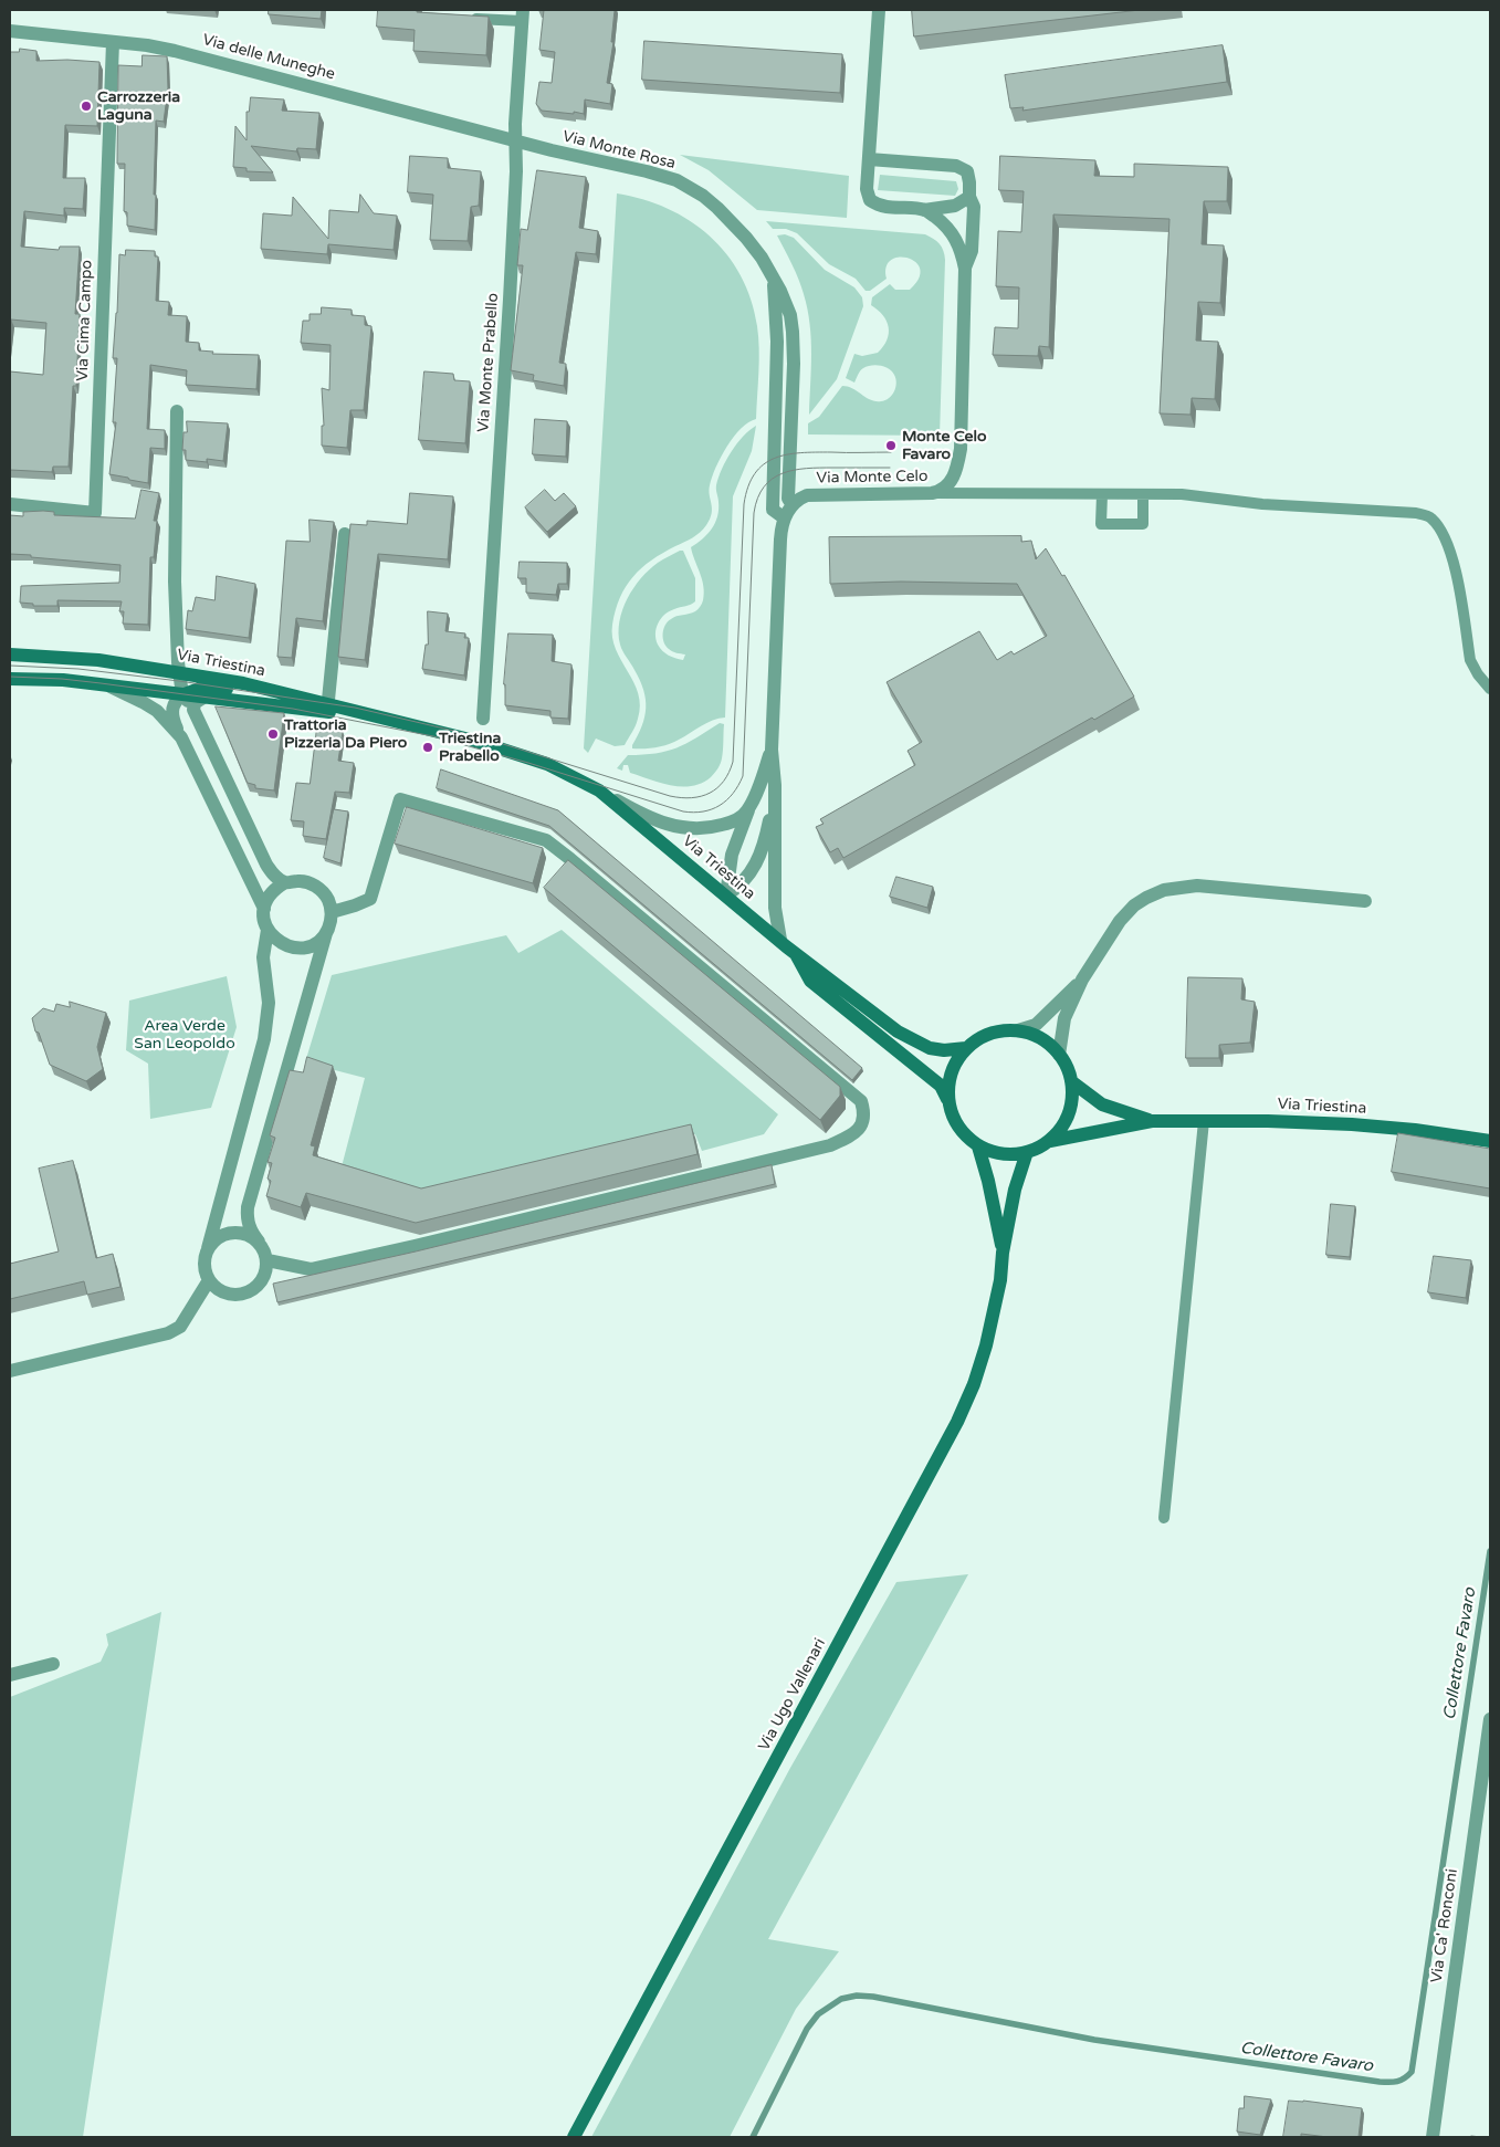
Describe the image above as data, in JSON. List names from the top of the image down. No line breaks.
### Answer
{"streets":{"street":["Via delle Muneghe","Via Monte Rosa","Via Cima Campo","Via Monte Prabello","Via Monte Celo","Via Triestina","Via Ugo Vallenari","Via Ca' Ronconi"]},"crossings":[["Via delle Muneghe","Via Monte Rosa"],["Via delle Muneghe","Via Cima Campo"],["Via delle Muneghe","Via Monte Prabello"],["Via Monte Rosa","Via Monte Prabello"],["Via Monte Rosa","Via Monte Celo"],["Via Triestina","Via Ugo Vallenari"]],"water":["Collettore Favaro"],"parks":["Area Verde San Leopoldo"],"places":["Carrozzeria Laguna","Monte Celo Favaro","Trattoria Pizzeria Da Piero","Triestina Prabello"]}
